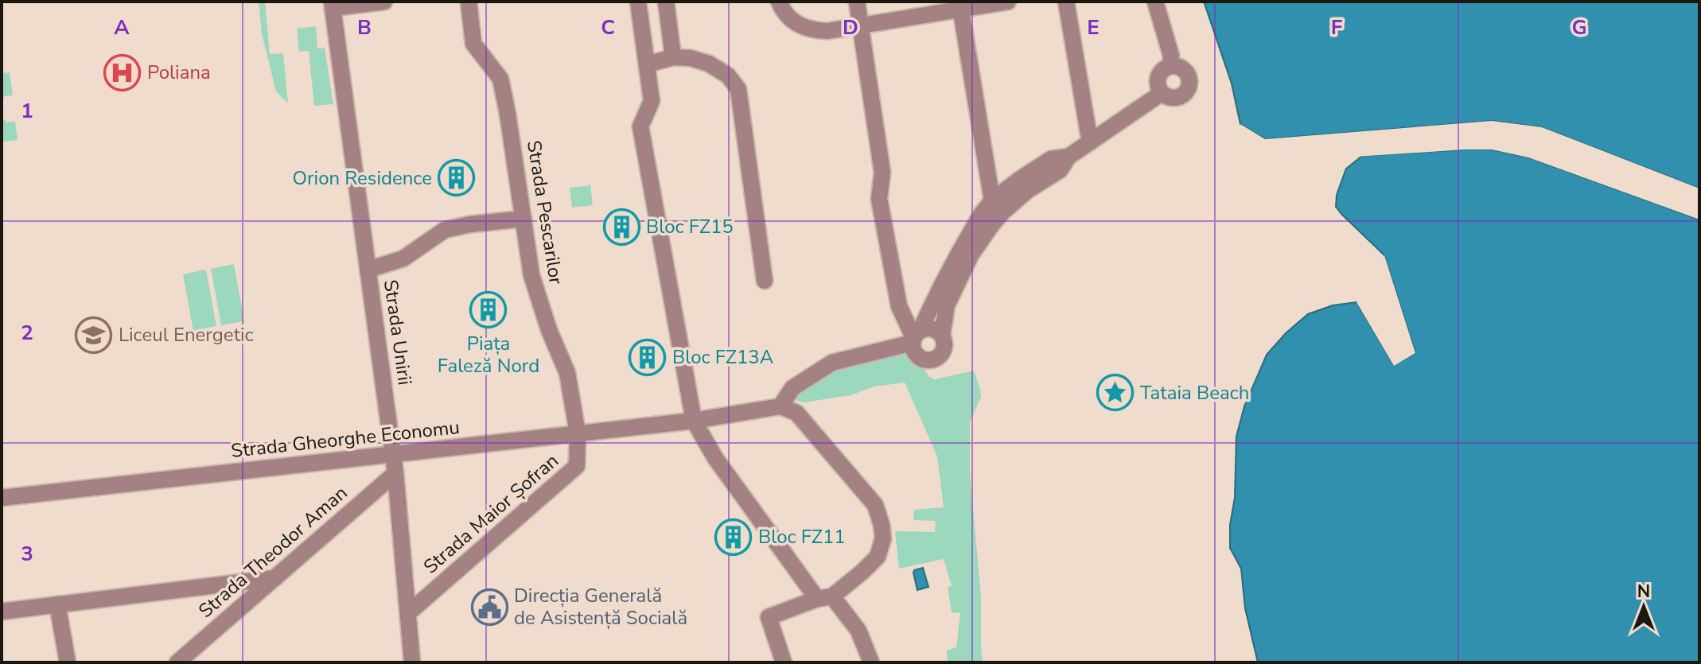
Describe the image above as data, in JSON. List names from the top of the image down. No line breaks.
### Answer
{"streets":{"street":["Strada Pescarilor","Strada Unirii","Strada Gheorghe Economu","Strada Maior Șofran","Strada Theodor Aman"]},"crossings":[["Strada Pescarilor","Strada Gheorghe Economu"],["Strada Pescarilor","Strada Maior Șofran"],["Strada Unirii","Strada Gheorghe Economu"],["Strada Unirii","Strada Maior Șofran"],["Strada Unirii","Strada Theodor Aman"],["Strada Gheorghe Economu","Strada Maior Șofran"]],"places":{"hospital":["Poliana"],"building":["Orion Residence","Bloc FZ15","Piața Faleză Nord","Bloc FZ13A","Bloc FZ11"],"school or university":["Liceul Energetic"],"place":["Tataia Beach"],"public building":["Direcția Generală de Asistență Socială"]},"north":"top","grid":{"columns":["A","B","C","D","E","F","G"],"rows":["1","2","3"]}}
